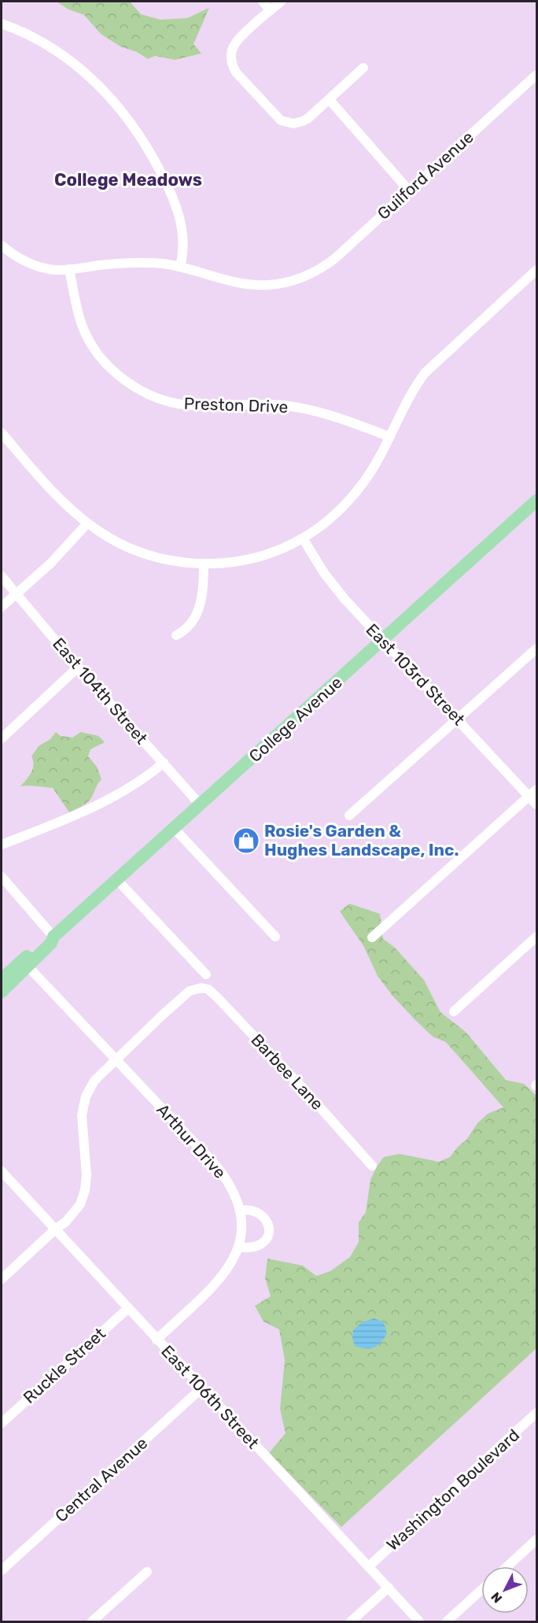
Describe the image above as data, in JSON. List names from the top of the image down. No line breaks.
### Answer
{"streets":{"main road":["College Avenue"],"street":["Guilford Avenue","Preston Drive","East 103rd Street","East 104th Street","Barbee Lane","Arthur Drive","Ruckle Street","East 106th Street","Central Avenue","Washington Boulevard"]},"crossings":[["Guilford Avenue","Preston Drive"],["East 103rd Street","College Avenue"],["East 104th Street","College Avenue"],["College Avenue","Arthur Drive"],["Barbee Lane","Arthur Drive"],["Arthur Drive","East 106th Street"],["Ruckle Street","East 106th Street"],["East 106th Street","Central Avenue"],["East 106th Street","Washington Boulevard"]],"districts":["College Meadows"],"places":{"shop":["Rosie's Garden & Hughes Landscape, Inc."]},"north":"bottom left"}
